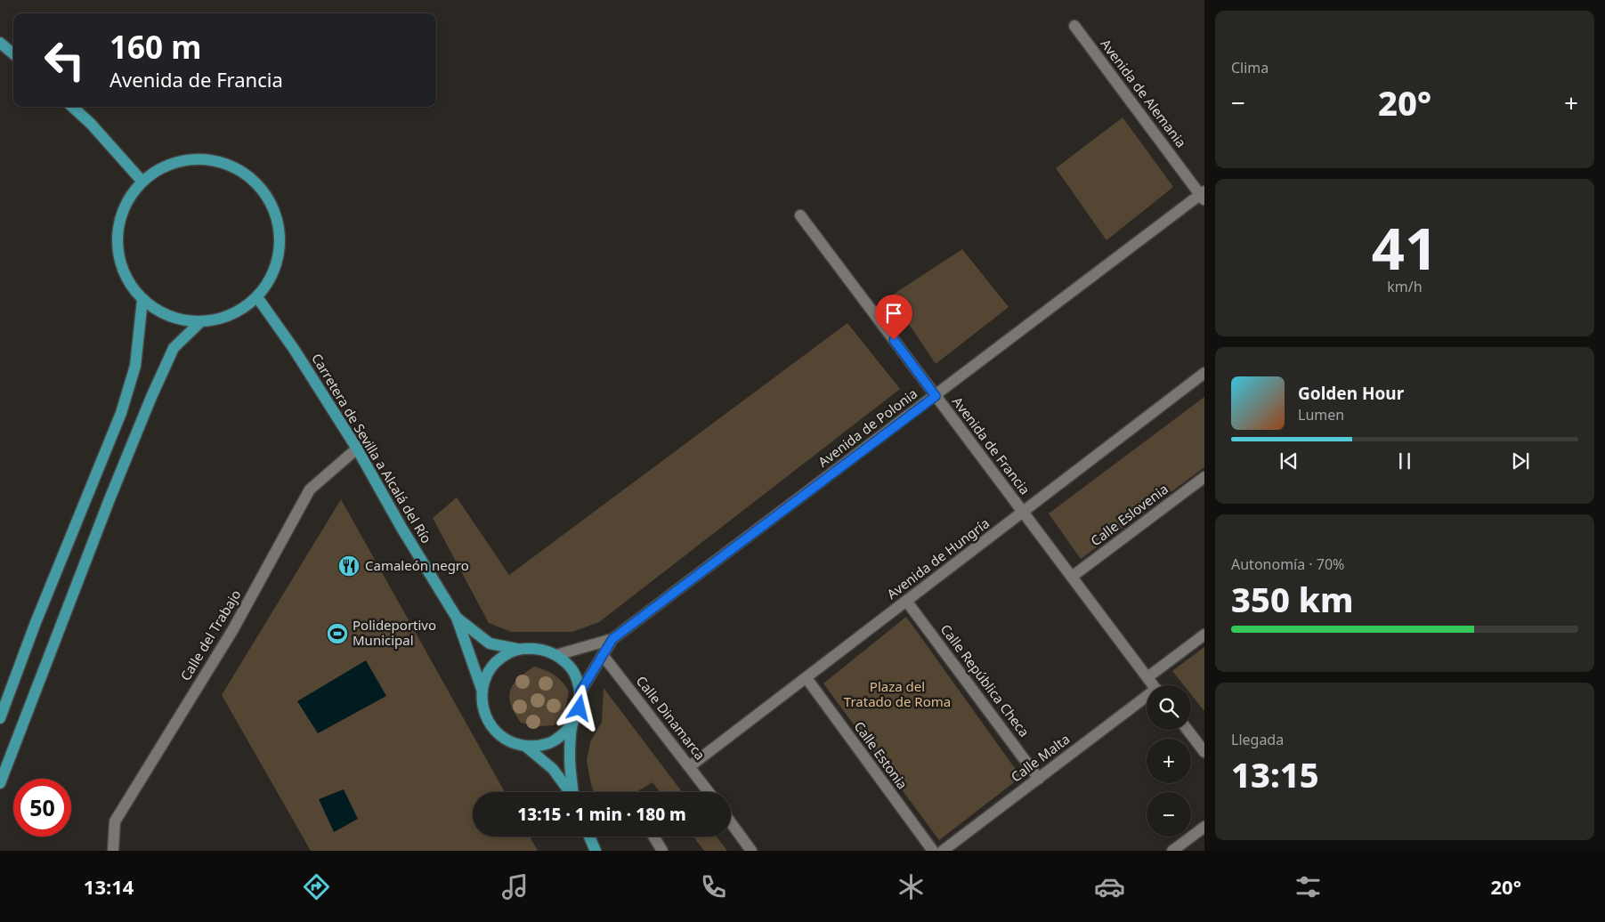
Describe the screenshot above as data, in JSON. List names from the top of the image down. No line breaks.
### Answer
{"streets":{"main road":["Carretera de Sevilla a Alcalá del Río"],"street":["Avenida de Alemania","Avenida de Polonia","Avenida de Francia","Calle Eslovenia","Avenida de Hungría","Calle del Trabajo","Calle República Checa","Calle Dinamarca","Calle Estonia","Calle Malta"]},"crossings":[["Avenida de Alemania","Avenida de Polonia"],["Avenida de Polonia","Avenida de Francia"],["Avenida de Polonia","Calle Dinamarca"],["Avenida de Francia","Calle Eslovenia"],["Avenida de Francia","Avenida de Hungría"],["Carretera de Sevilla a Alcalá del Río","Calle del Trabajo"],["Avenida de Hungría","Calle República Checa"],["Avenida de Hungría","Calle Dinamarca"],["Avenida de Hungría","Calle Estonia"],["Calle República Checa","Calle Malta"]],"parks":["Plaza del Tratado de Roma"],"places":{"restaurant":["Camaleón negro"],"sports":["Polideportivo Municipal"]},"page":{"tile":["Clima",["41","km/h"],["Autonomía · 70%","350 km"],["Llegada","13:15"]],"turn":["160 m","Avenida de Francia"],"heat":["−","20°","+"],"song":["Golden Hour","Lumen"],"map_buttons":["+","−"],"limit":"50","trip":"13:15 · 1 min · 180 m","tabs":["13:14","20°"]}}
